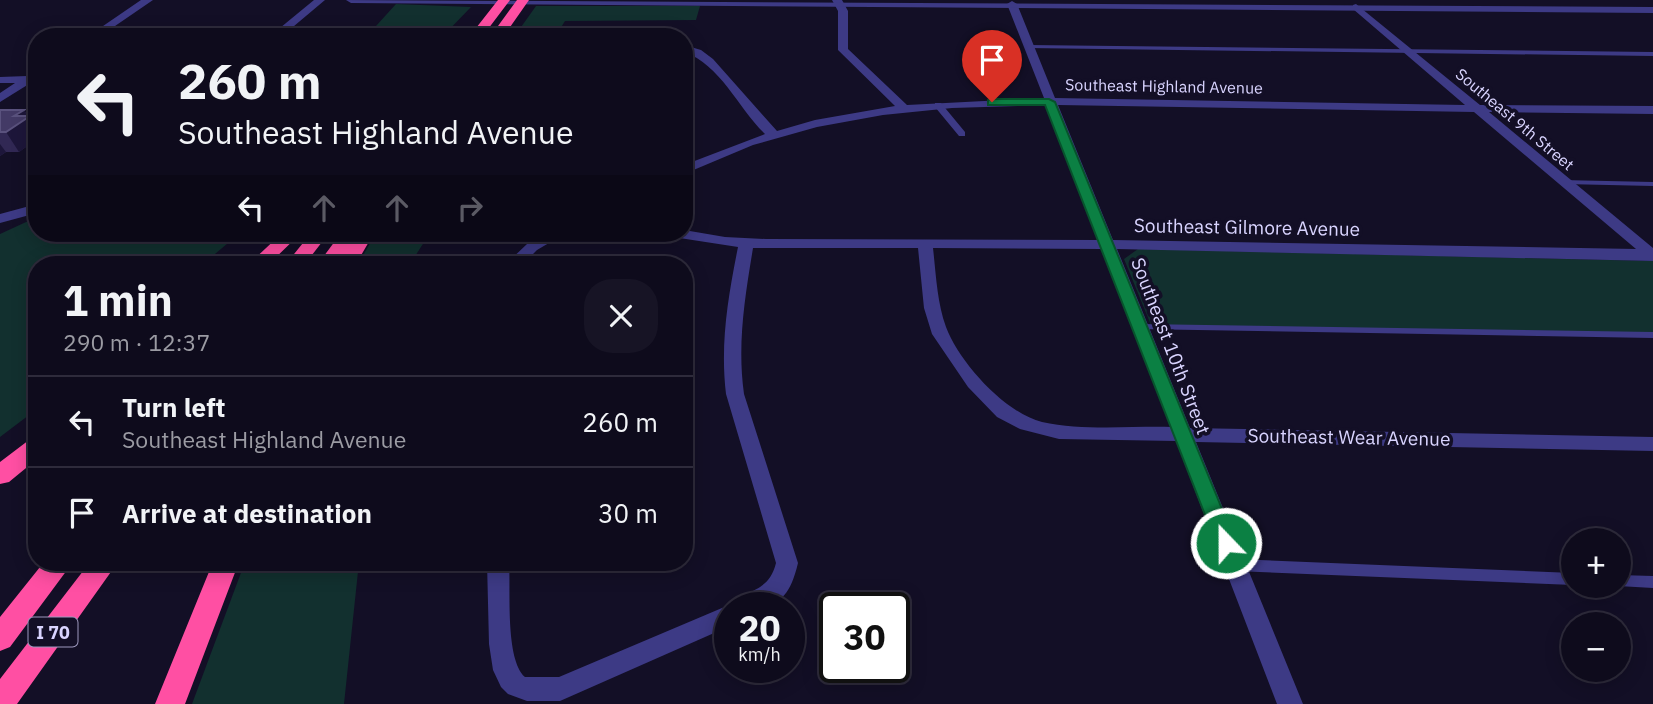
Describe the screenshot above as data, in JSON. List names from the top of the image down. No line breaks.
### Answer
{"streets":{"highway":["I 70"],"street":["Southeast Highland Avenue","Southeast 9th Street","Southeast Gilmore Avenue","Southeast 10th Street","Southeast Wear Avenue"]},"crossings":[["Southeast Highland Avenue","Southeast 9th Street"],["Southeast Highland Avenue","Southeast 10th Street"],["Southeast 9th Street","Southeast Gilmore Avenue"],["Southeast Gilmore Avenue","Southeast 10th Street"],["Southeast Gilmore Avenue","Southeast Wear Avenue"],["Southeast 10th Street","Southeast Wear Avenue"]],"page":{"turn":["260 m","Southeast Highland Avenue"],"heading":["1 min","290 m · 12:37"],"list":[{"name":"Turn left","note":"Southeast Highland Avenue","value":"260 m"},{"name":"Arrive at destination","value":"30 m"}],"map_buttons":["+","−"],"speed":"20 km/h","limit":"30"}}
